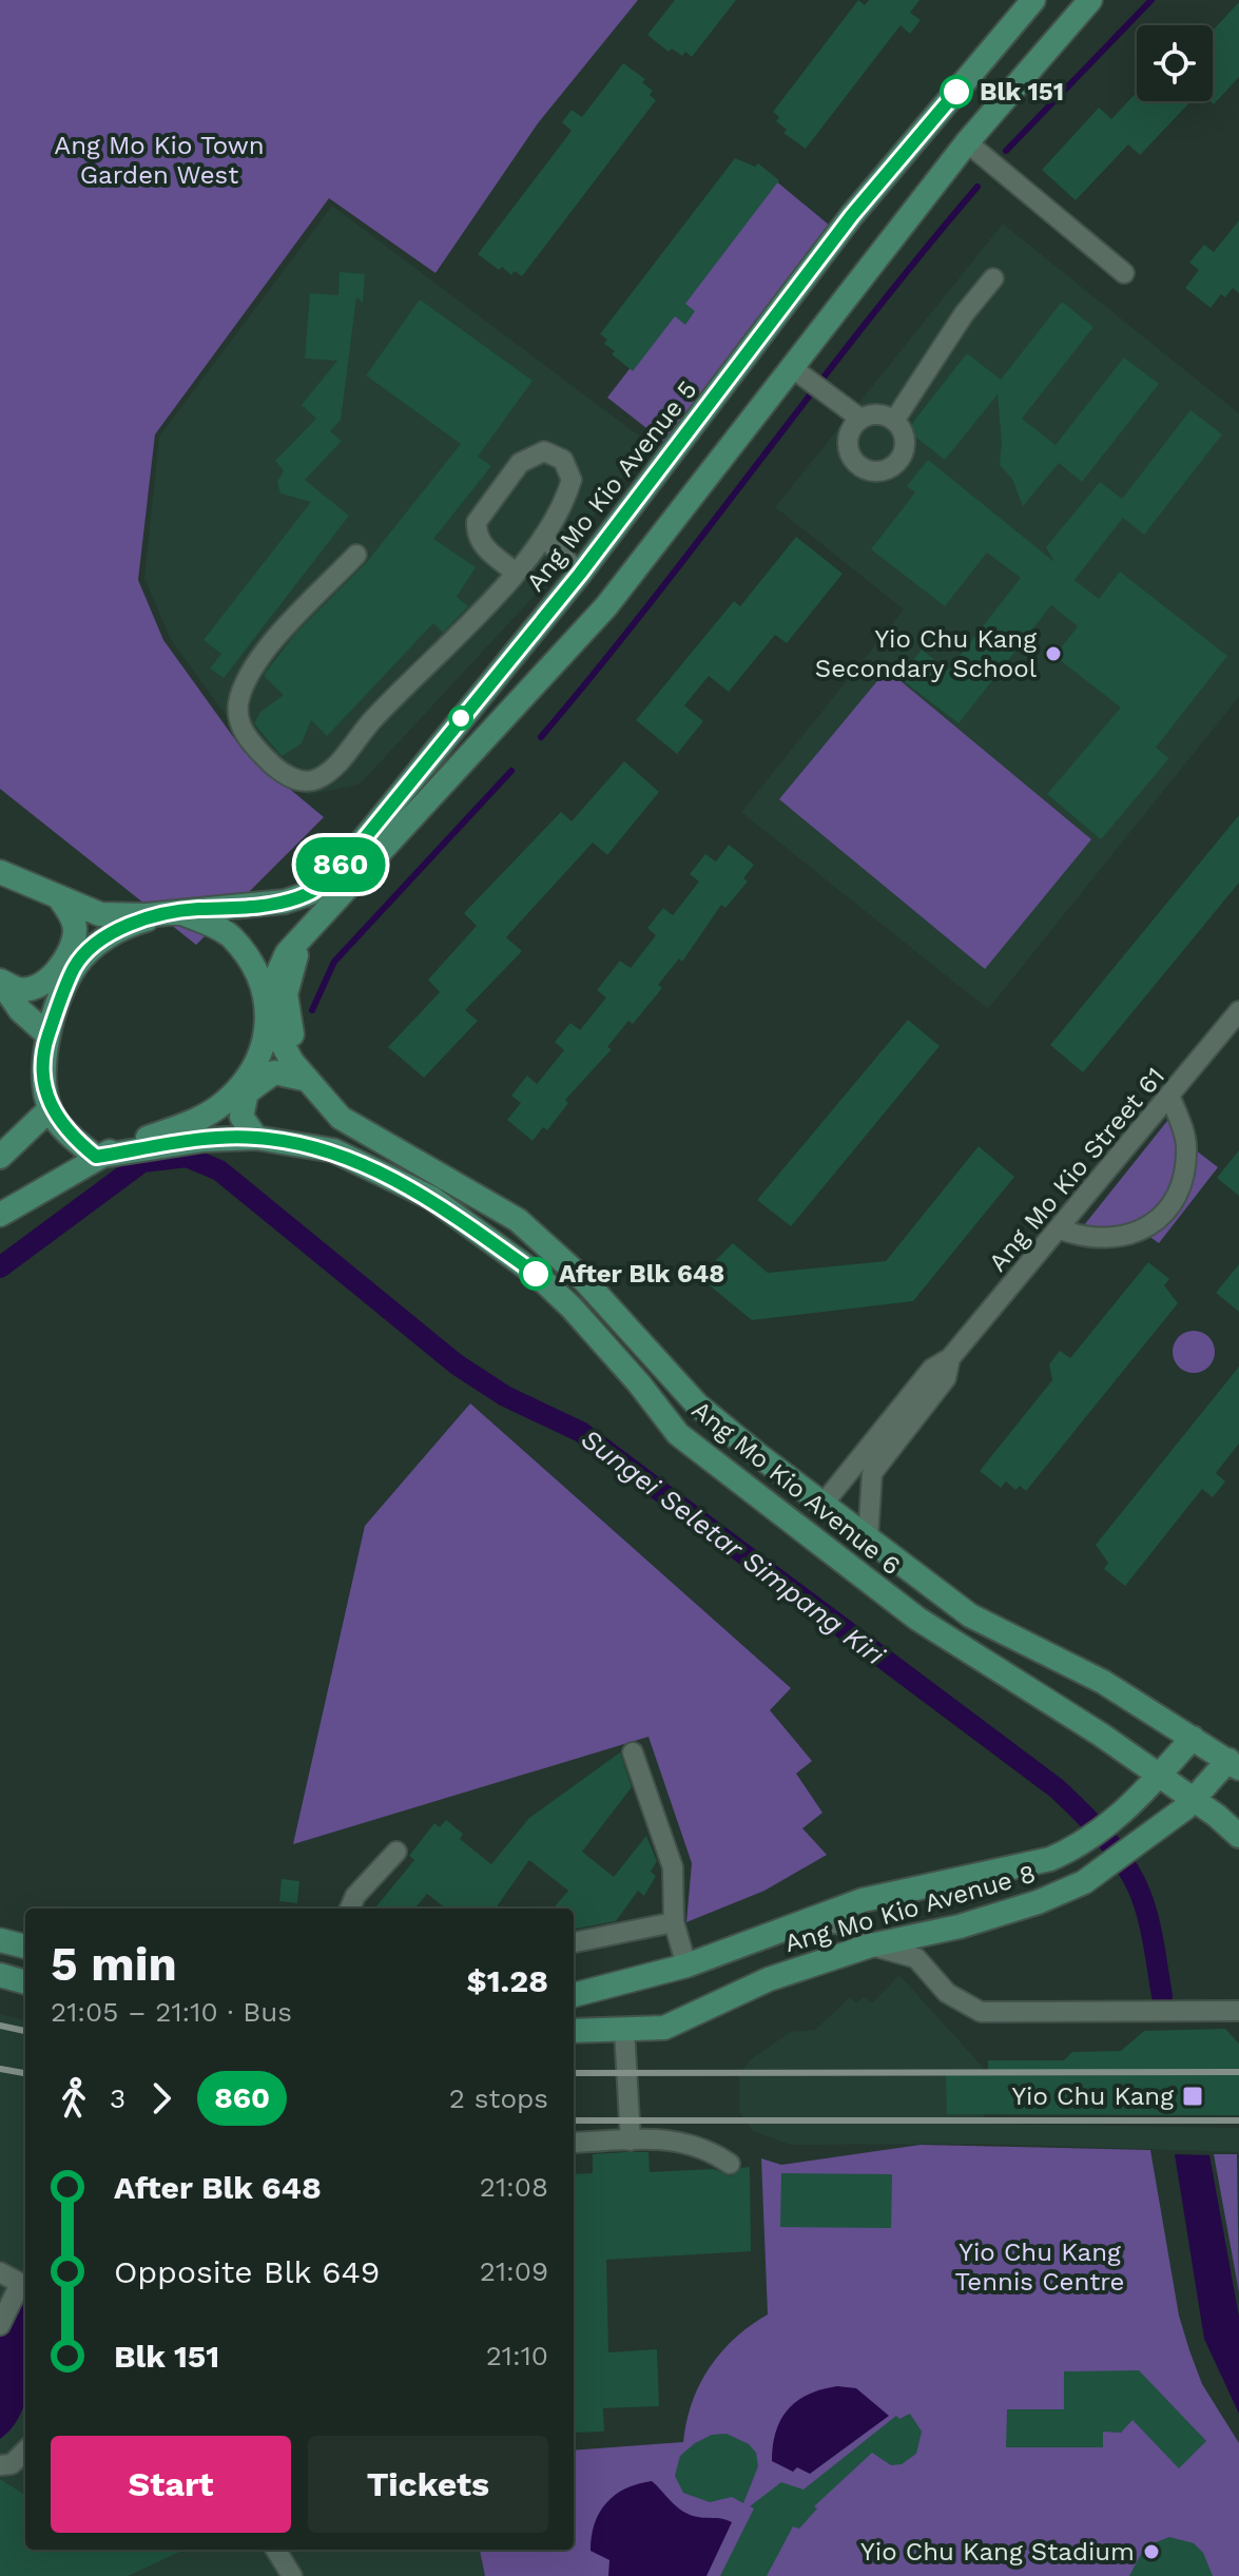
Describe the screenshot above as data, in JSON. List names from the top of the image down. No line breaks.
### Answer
{"streets":{"main road":["Ang Mo Kio Avenue 5","Ang Mo Kio Avenue 6","Ang Mo Kio Avenue 8"],"street":["Ang Mo Kio Street 61"]},"crossings":[["Ang Mo Kio Avenue 5","Ang Mo Kio Avenue 6"],["Ang Mo Kio Street 61","Ang Mo Kio Avenue 6"],["Ang Mo Kio Avenue 6","Ang Mo Kio Avenue 8"]],"water":["Sungei Seletar Simpang Kiri"],"parks":["Ang Mo Kio Town Garden West","Yio Chu Kang Tennis Centre"],"places":{"other":["Blk 151","Yio Chu Kang Secondary School","After Blk 648","Yio Chu Kang Stadium"],"transit":["Yio Chu Kang"]},"lines":["bus line 860"],"page":{"on_map":"860","heading":["5 min","21:05 – 21:10 · Bus","$1.28"],"legs":["3","860","2 stops"],"list":[{"name":"After Blk 648","value":"21:08"},{"name":"Opposite Blk 649","value":"21:09"},{"name":"Blk 151","value":"21:10"}],"buttons":["Start","Tickets"]}}
